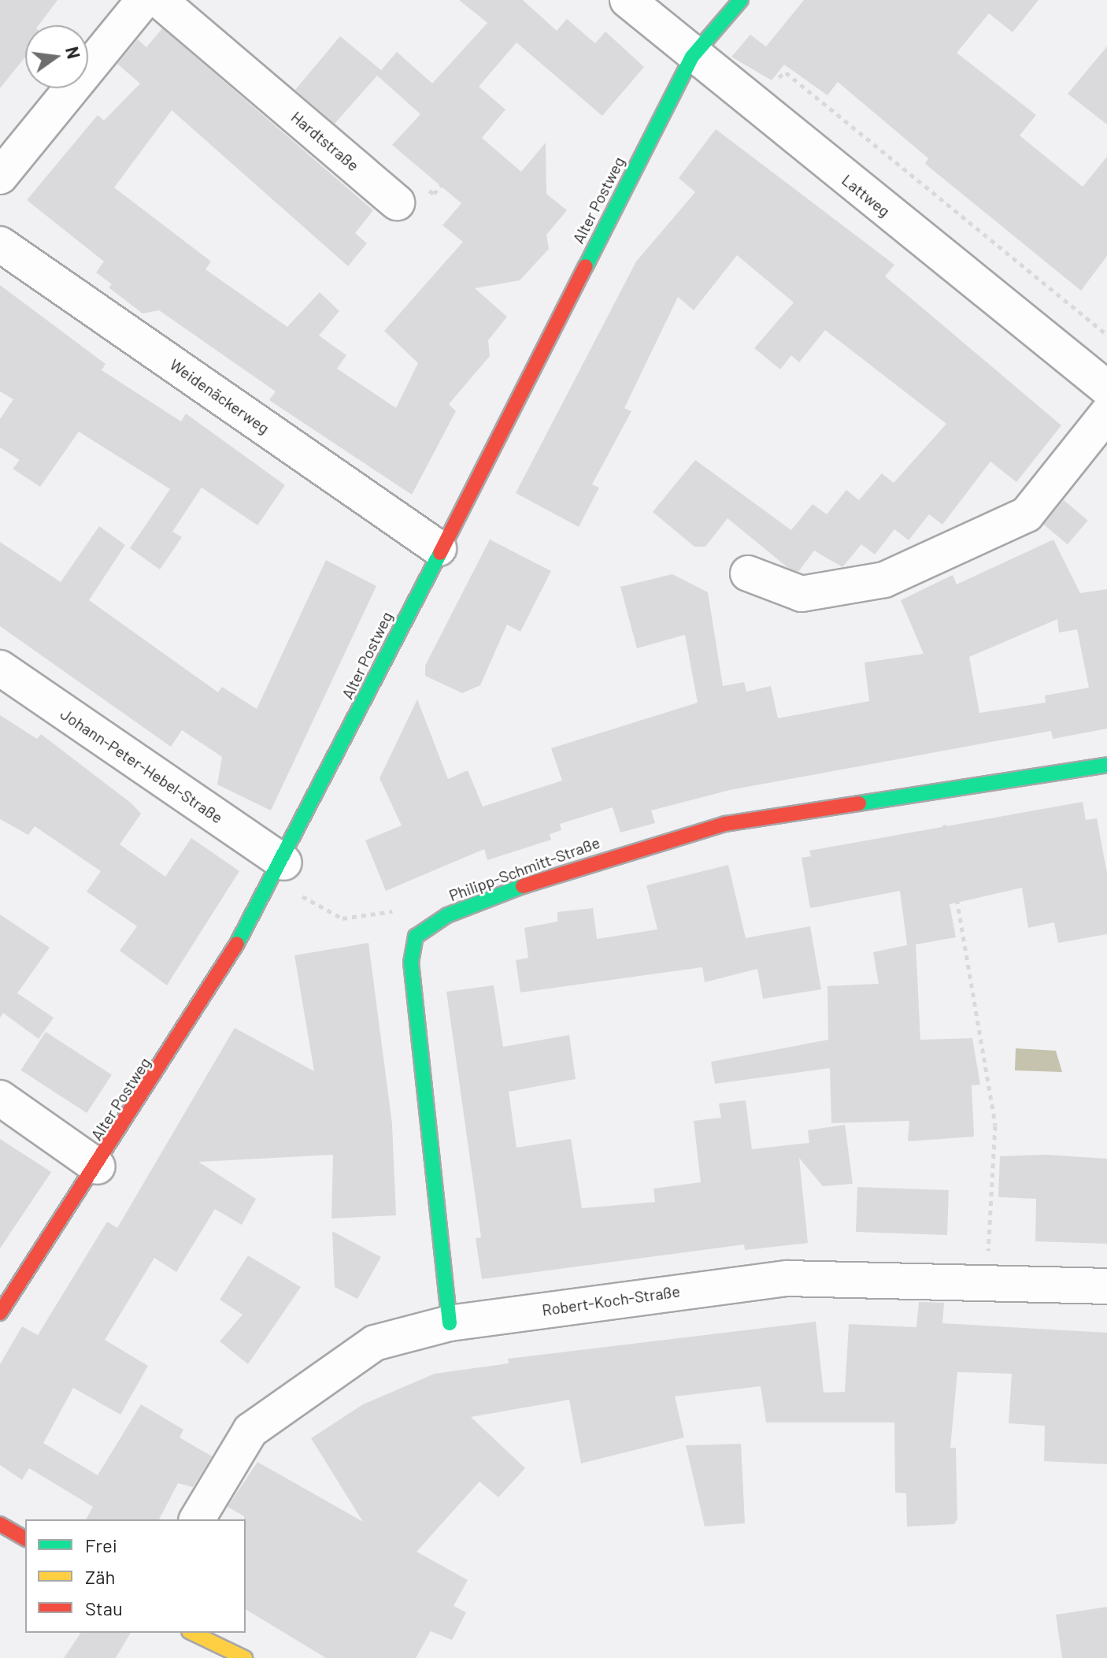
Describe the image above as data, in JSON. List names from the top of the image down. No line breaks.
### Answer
{"streets":{"street":["Hardtstraße","Lattweg","Alter Postweg","Weidenäckerweg","Johann-Peter-Hebel-Straße","Philipp-Schmitt-Straße","Robert-Koch-Straße"]},"crossings":[["Lattweg","Alter Postweg"],["Alter Postweg","Weidenäckerweg"],["Alter Postweg","Johann-Peter-Hebel-Straße"],["Philipp-Schmitt-Straße","Robert-Koch-Straße"]],"legend":["Frei","Zäh","Stau"],"north":"right"}
